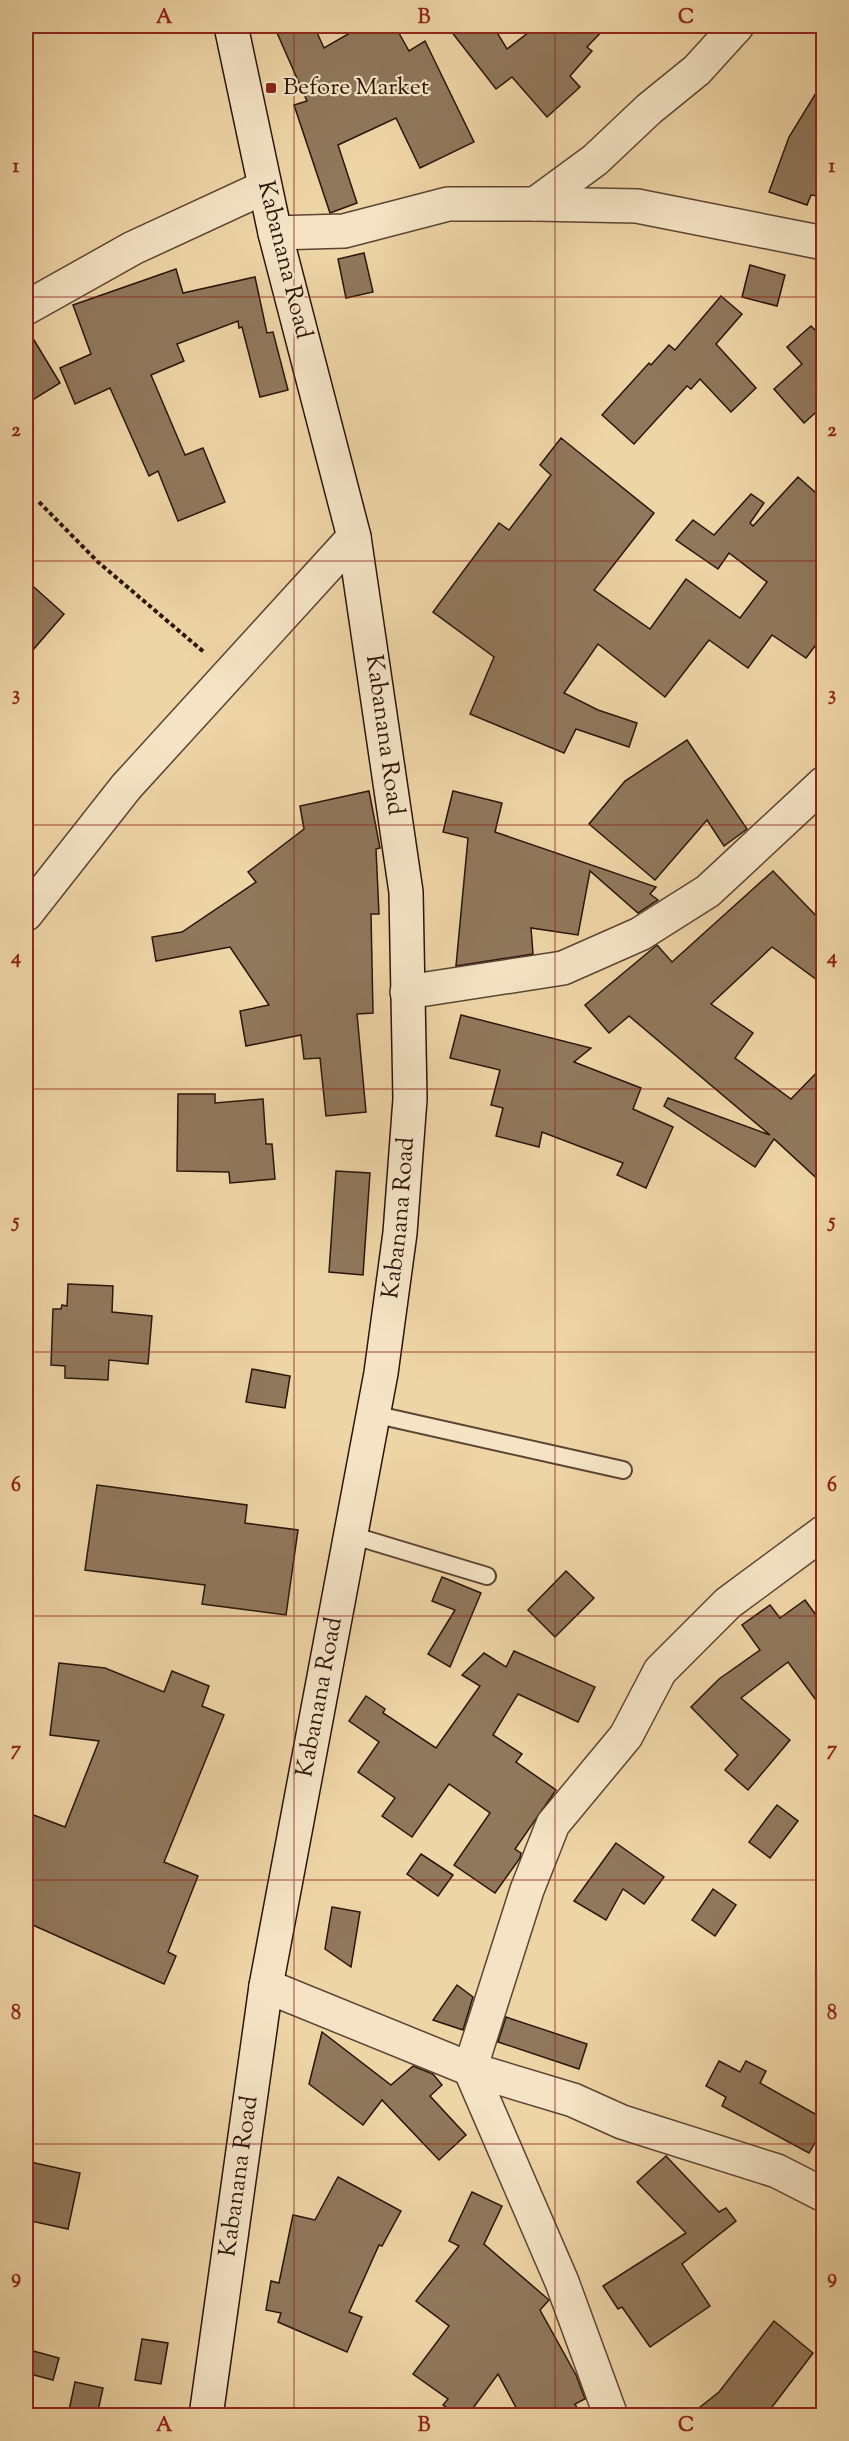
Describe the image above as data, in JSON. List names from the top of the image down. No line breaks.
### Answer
{"streets":{"street":["Kabanana Road"]},"places":{"transit":["Before Market"]},"grid":{"columns":["A","B","C"],"rows":["1","2","3","4","5","6","7","8","9"]}}
